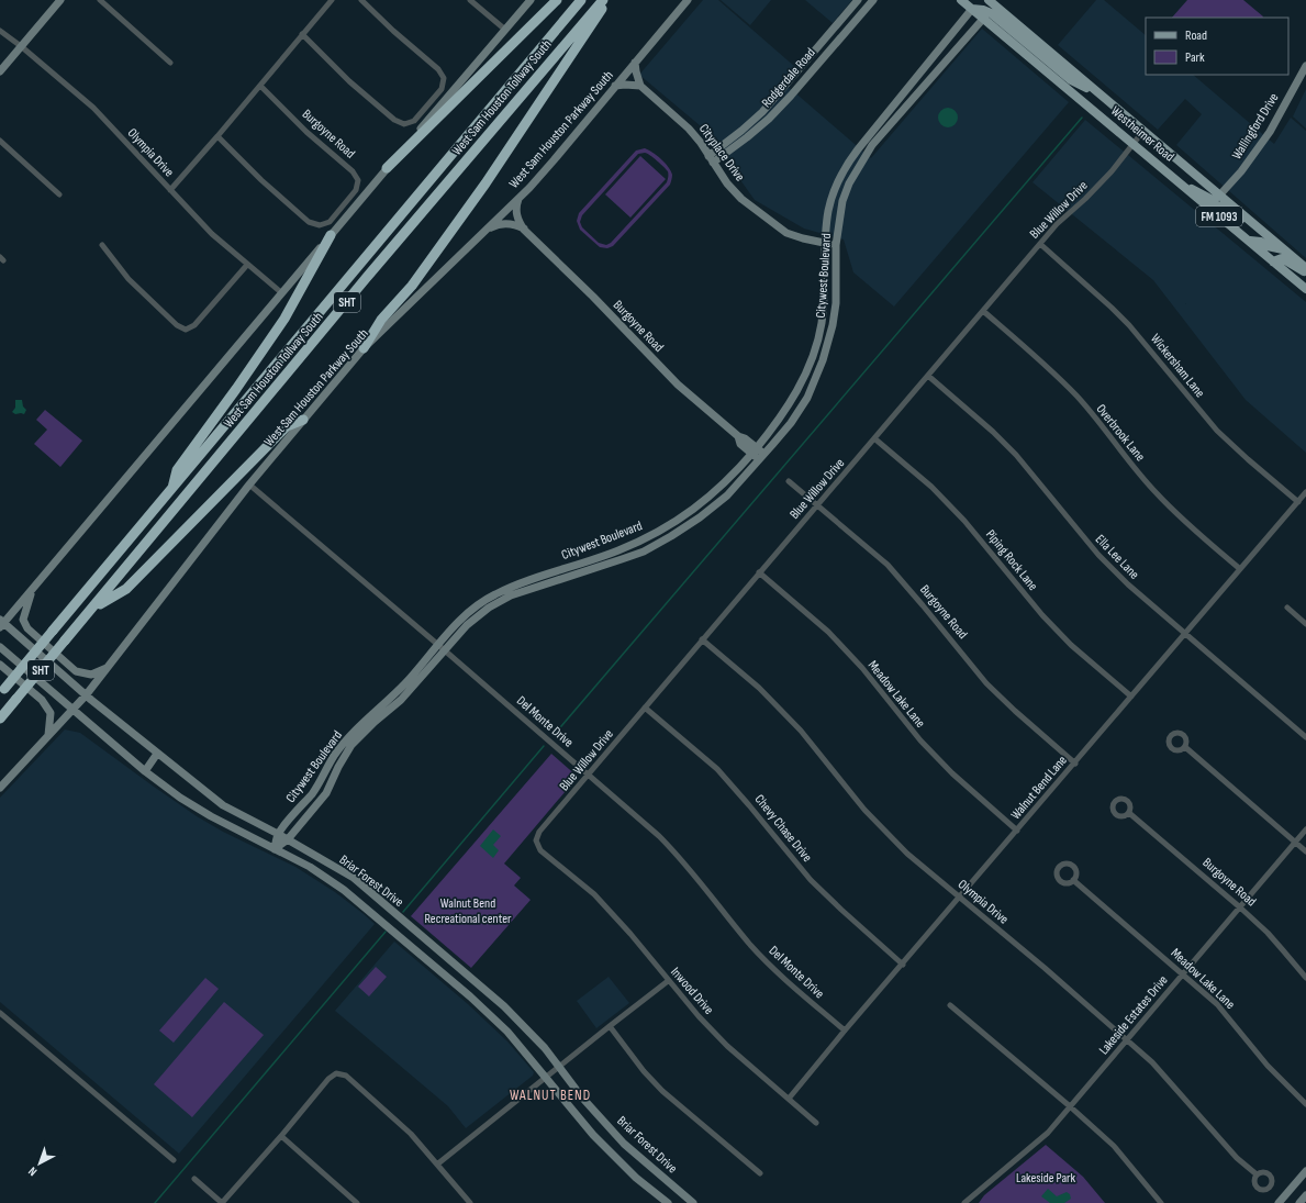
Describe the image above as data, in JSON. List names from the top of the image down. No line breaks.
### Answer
{"streets":{"highway":["West Sam Houston Tollway South","SHT"],"main road":["Rodgerdale Road","Wallingford Drive","West Sam Houston Parkway South","Burgoyne Road","Westheimer Road","Cityplace Drive","FM 1093","Citywest Boulevard","Briar Forest Drive"],"street":["Olympia Drive","Blue Willow Drive","Wickersham Lane","Overbrook Lane","Ella Lee Lane","Piping Rock Lane","Meadow Lake Lane","Del Monte Drive","Walnut Bend Lane","Chevy Chase Drive","Inwood Drive","Lakeside Estates Drive"]},"crossings":[["Rodgerdale Road","Cityplace Drive"],["Wallingford Drive","Westheimer Road"],["West Sam Houston Parkway South","Burgoyne Road"],["West Sam Houston Parkway South","Del Monte Drive"],["West Sam Houston Parkway South","Briar Forest Drive"],["Burgoyne Road","Blue Willow Drive"],["Burgoyne Road","Citywest Boulevard"],["Burgoyne Road","Walnut Bend Lane"],["Burgoyne Road","Lakeside Estates Drive"],["Westheimer Road","Blue Willow Drive"],["Westheimer Road","Citywest Boulevard"],["Olympia Drive","Blue Willow Drive"],["Olympia Drive","Walnut Bend Lane"],["Olympia Drive","Lakeside Estates Drive"],["Cityplace Drive","Citywest Boulevard"],["Blue Willow Drive","Wickersham Lane"],["Blue Willow Drive","Overbrook Lane"],["Blue Willow Drive","Ella Lee Lane"],["Blue Willow Drive","Piping Rock Lane"],["Blue Willow Drive","Meadow Lake Lane"],["Blue Willow Drive","Del Monte Drive"],["Blue Willow Drive","Chevy Chase Drive"],["Blue Willow Drive","Inwood Drive"],["Citywest Boulevard","Del Monte Drive"],["Citywest Boulevard","Briar Forest Drive"],["Wickersham Lane","Walnut Bend Lane"],["Overbrook Lane","Walnut Bend Lane"],["Ella Lee Lane","Walnut Bend Lane"],["Piping Rock Lane","Walnut Bend Lane"],["Meadow Lake Lane","Walnut Bend Lane"],["Meadow Lake Lane","Lakeside Estates Drive"],["Del Monte Drive","Walnut Bend Lane"],["Walnut Bend Lane","Chevy Chase Drive"],["Walnut Bend Lane","Inwood Drive"]],"districts":["WALNUT BEND"],"parks":["Walnut Bend Recreational center","Lakeside Park"],"legend":["Road","Park"],"north":"bottom left"}
